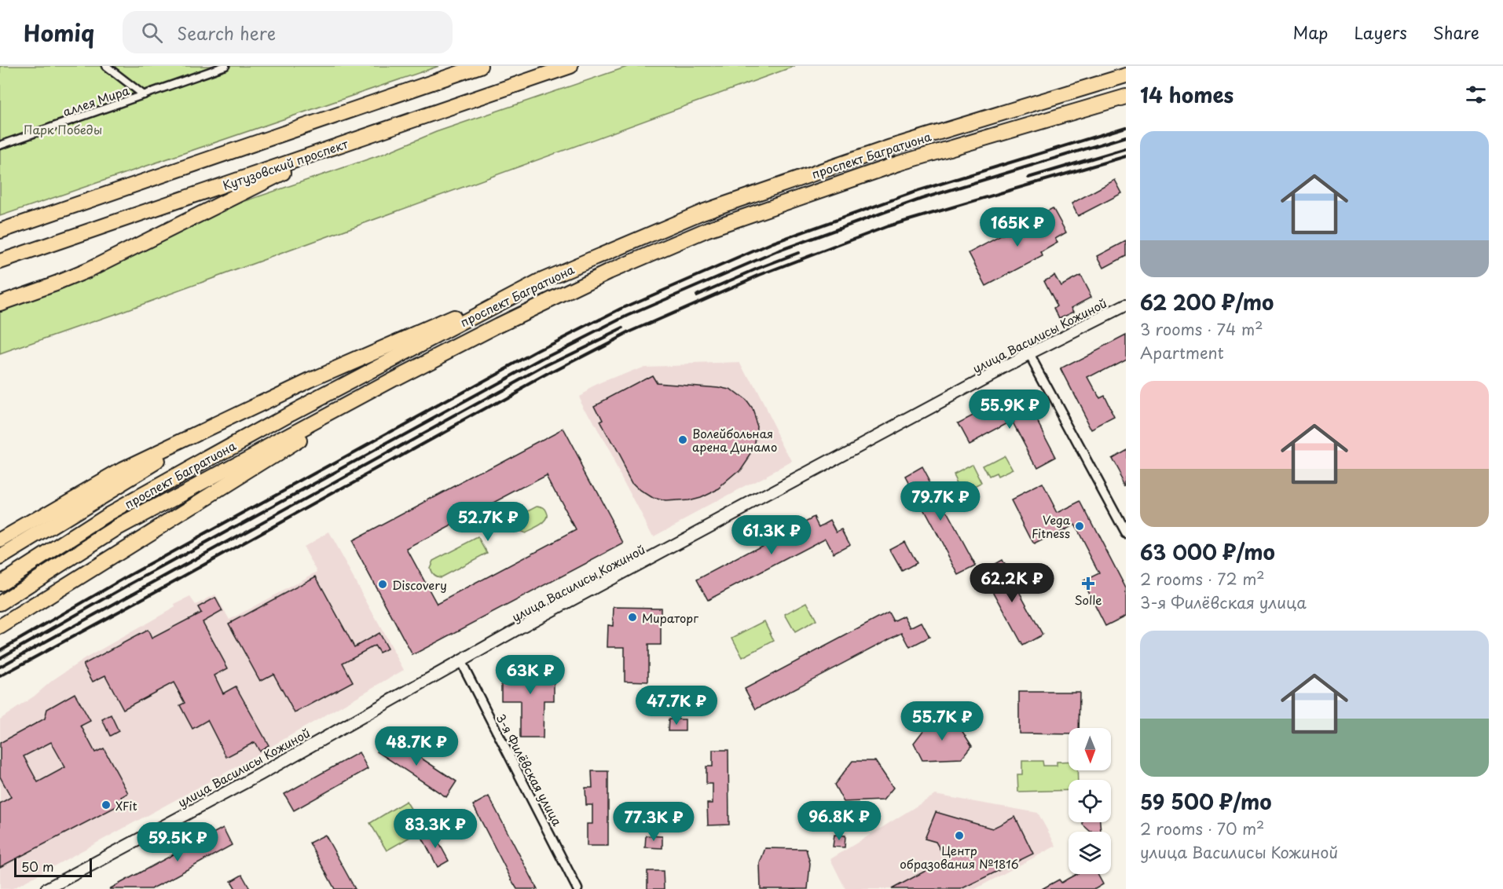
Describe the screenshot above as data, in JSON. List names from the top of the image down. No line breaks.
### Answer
{"streets":{"main road":["проспект Багратиона","Кутузовский проспект"],"street":["аллея Мира","улица Василисы Кожиной","3-я Филёвская улица"]},"crossings":[["улица Василисы Кожиной","3-я Филёвская улица"]],"parks":["Парк Победы"],"places":{"other":["Волейбольная арена Динамо","Vega Fitness","Discovery","Мираторг","XFit","Центр образования №1816"],"health":["Solle"]},"scale_bar":"50 m","north":"bottom","page":{"header":"Homiq","search":"Search here","nav":["Map","Layers","Share"],"heading":"14 homes","list":[{"name":"62 200 ₽/mo","note":"3 rooms · 74 m² · Apartment"},{"name":"63 000 ₽/mo","note":"2 rooms · 72 m² · 3-я Филёвская улица"},{"name":"59 500 ₽/mo","note":"2 rooms · 70 m² · улица Василисы Кожиной"}],"price":["165K ₽","55.9K ₽","79.7K ₽","52.7K ₽","61.3K ₽","62.2K ₽","63K ₽","47.7K ₽","55.7K ₽","48.7K ₽","96.8K ₽","77.3K ₽","83.3K ₽","59.5K ₽"],"scale":"50 m"}}
